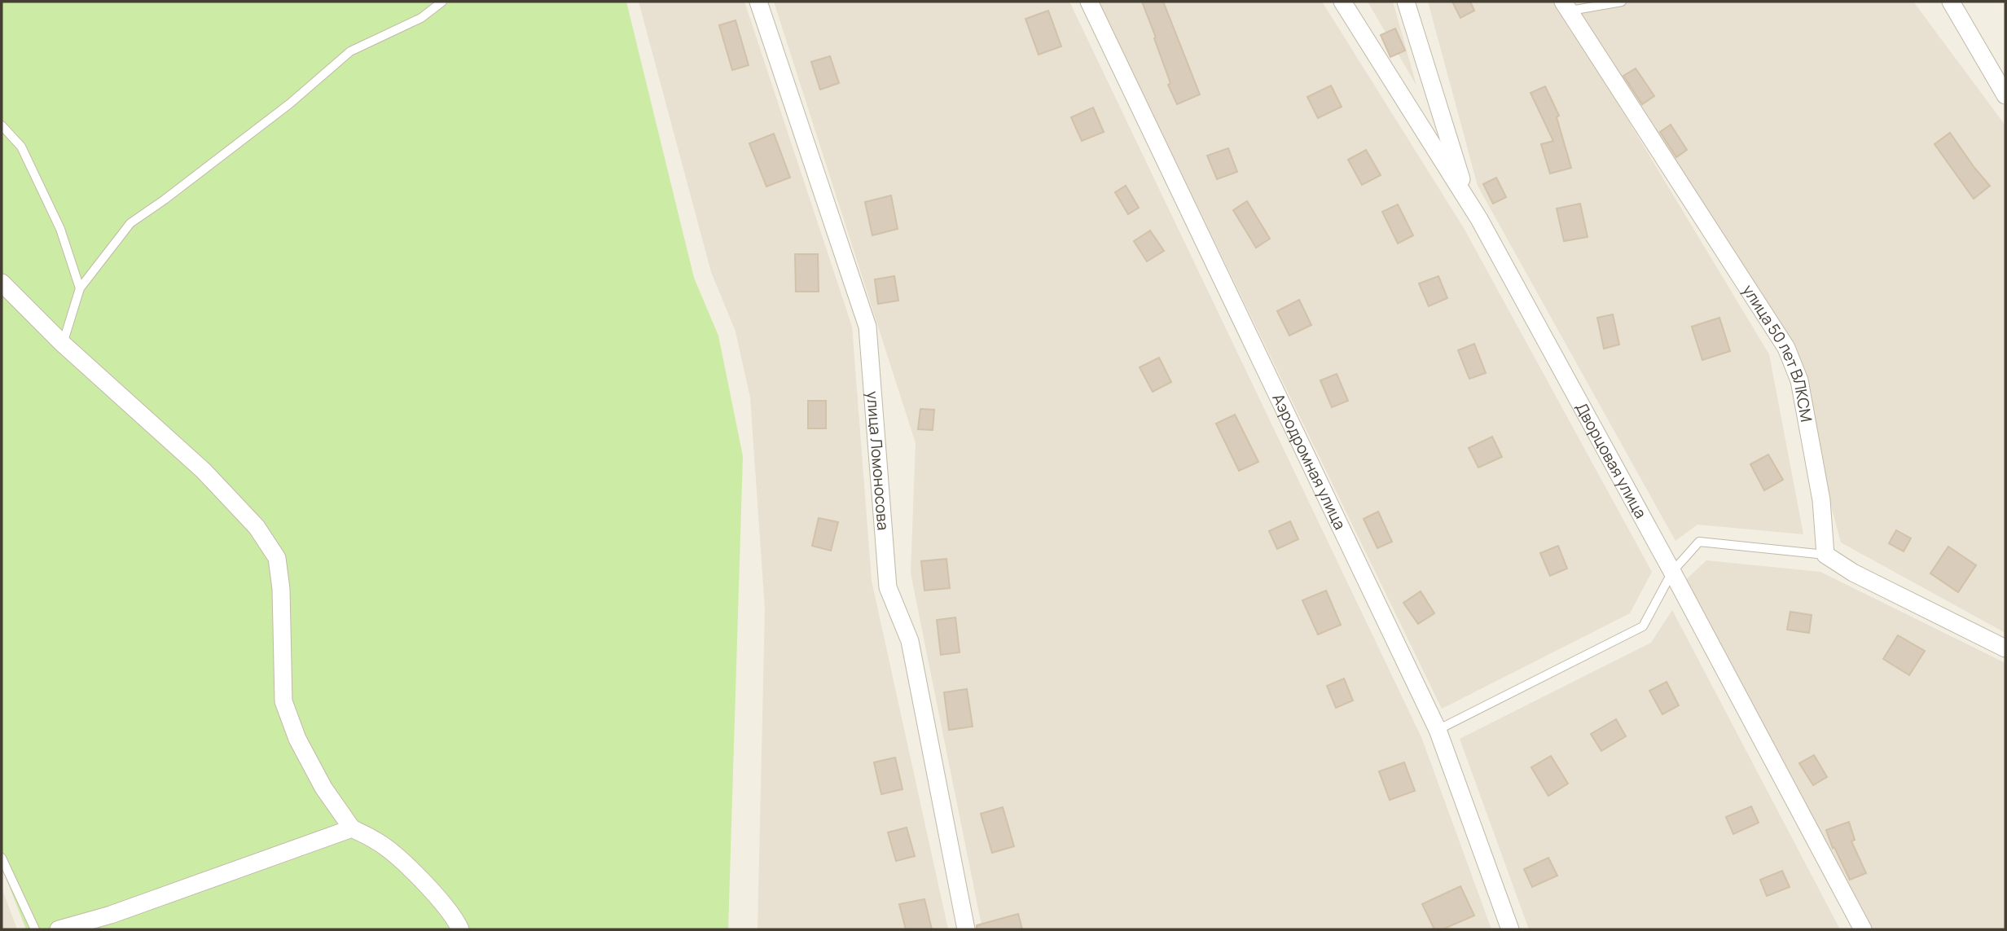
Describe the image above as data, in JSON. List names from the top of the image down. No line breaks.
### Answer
{"streets":{"street":["улица 50 лет ВЛКСМ","Дворцовая улица","улица Ломоносова","Аэродромная улица"]}}
